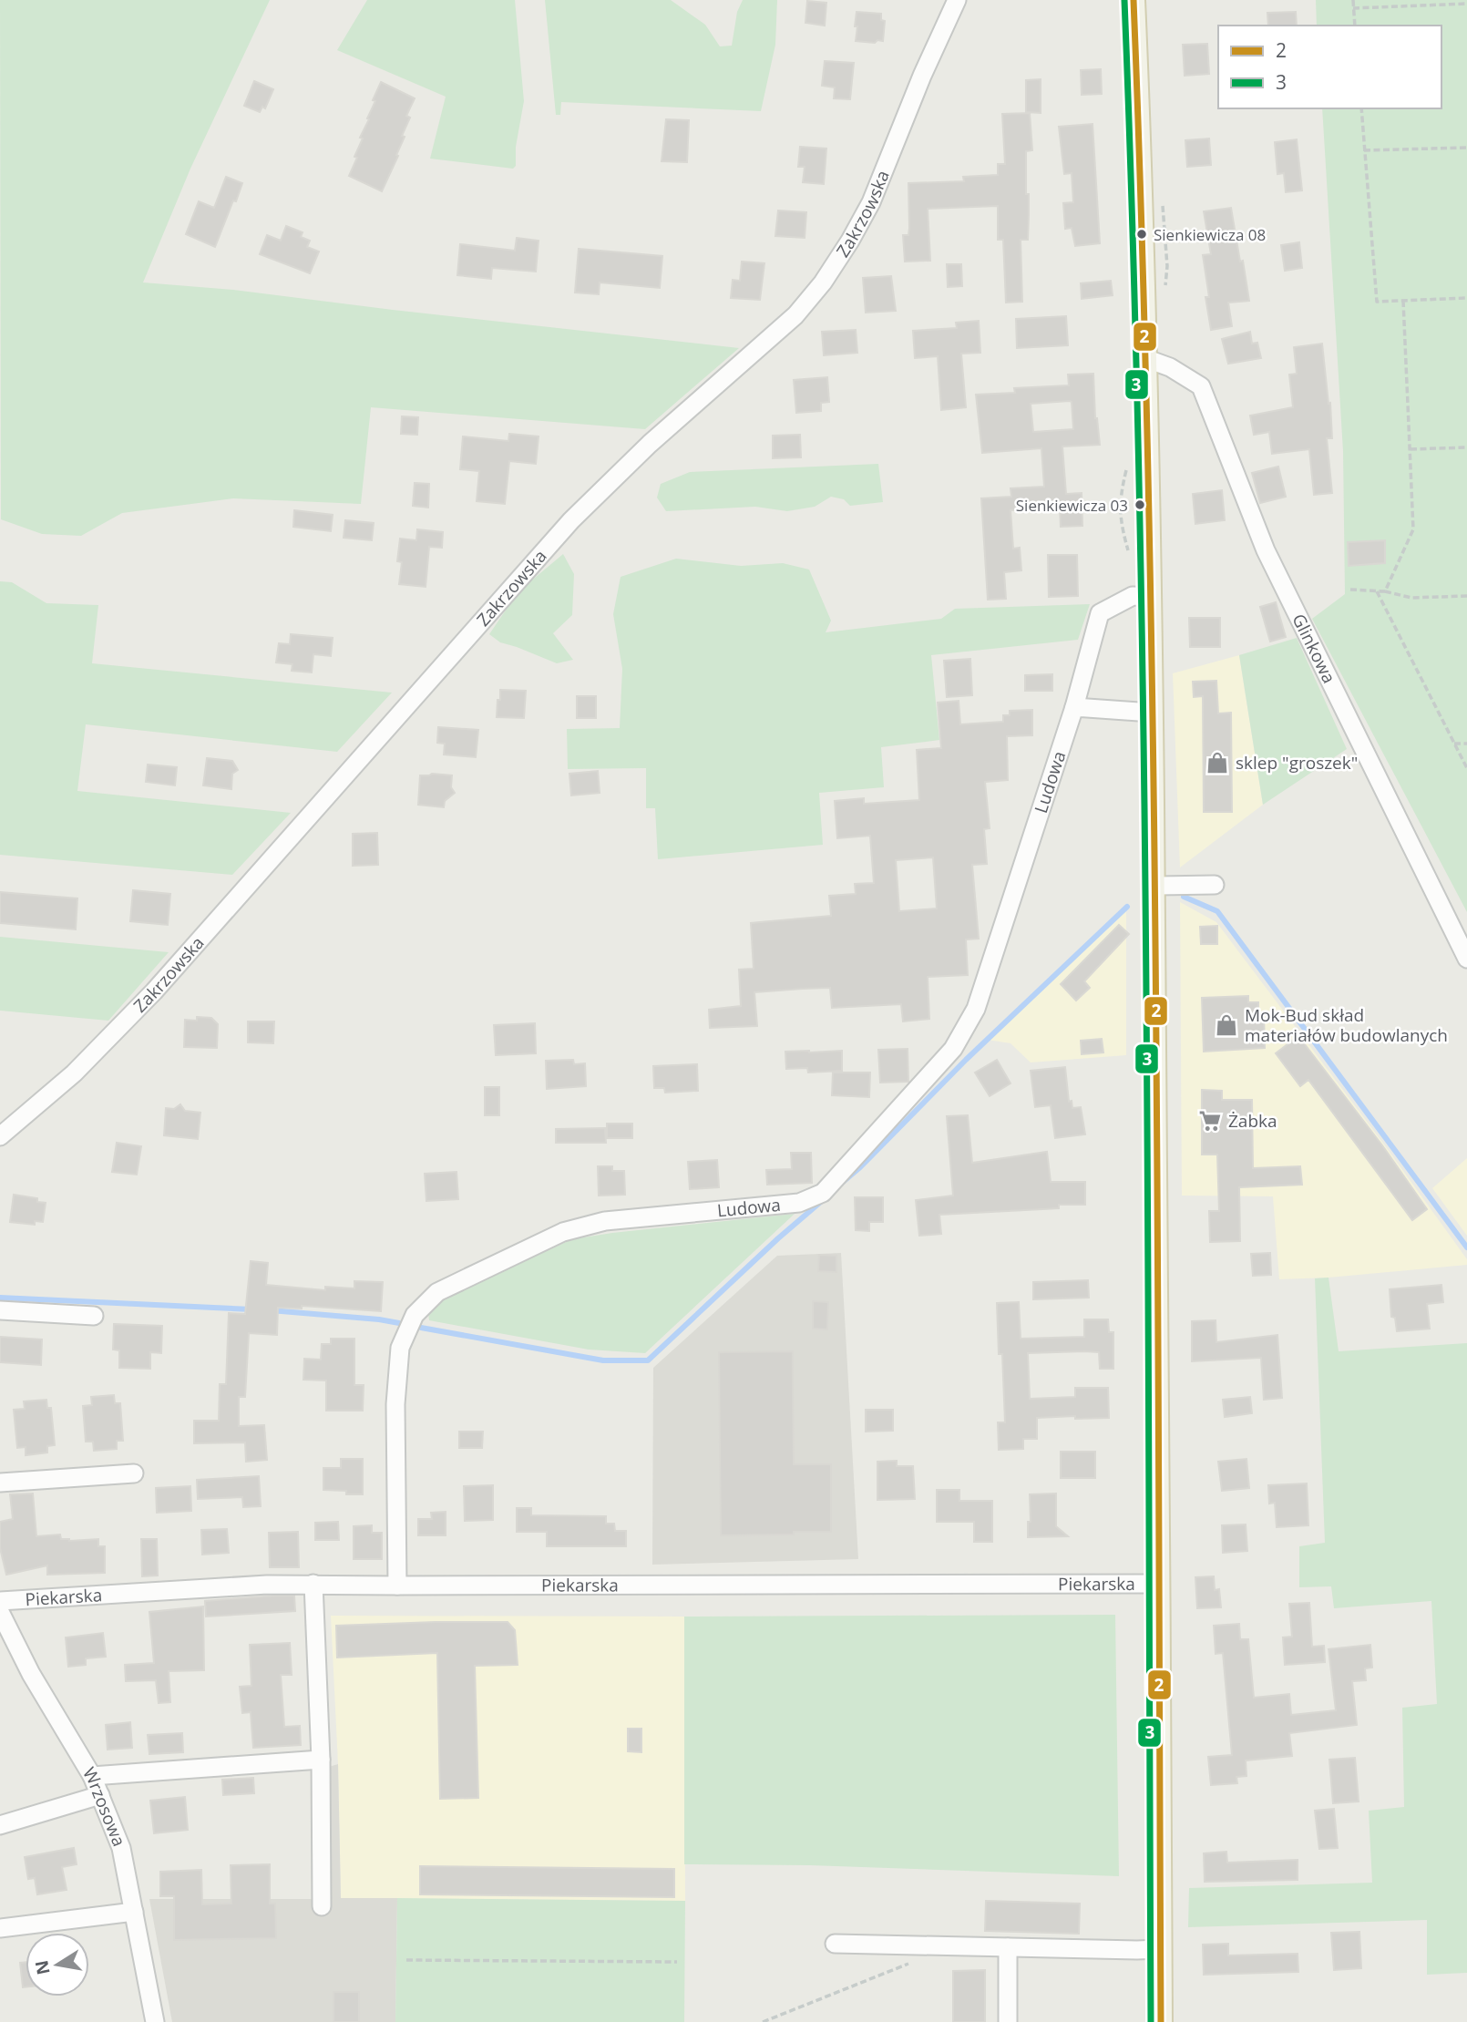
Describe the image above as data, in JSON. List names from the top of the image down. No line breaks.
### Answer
{"streets":{"street":["Zakrzowska","Glinkowa","Ludowa","Piekarska","Wrzosowa"]},"crossings":[["Ludowa","Piekarska"]],"places":{"other":["Sienkiewicza 08","Sienkiewicza 03"],"shop":["sklep \"groszek\"","Mok-Bud skład materiałów budowlanych"],"supermarket":["Żabka"]},"lines":["transit line 2","transit line 3"],"legend":["2","3"],"north":"left"}
